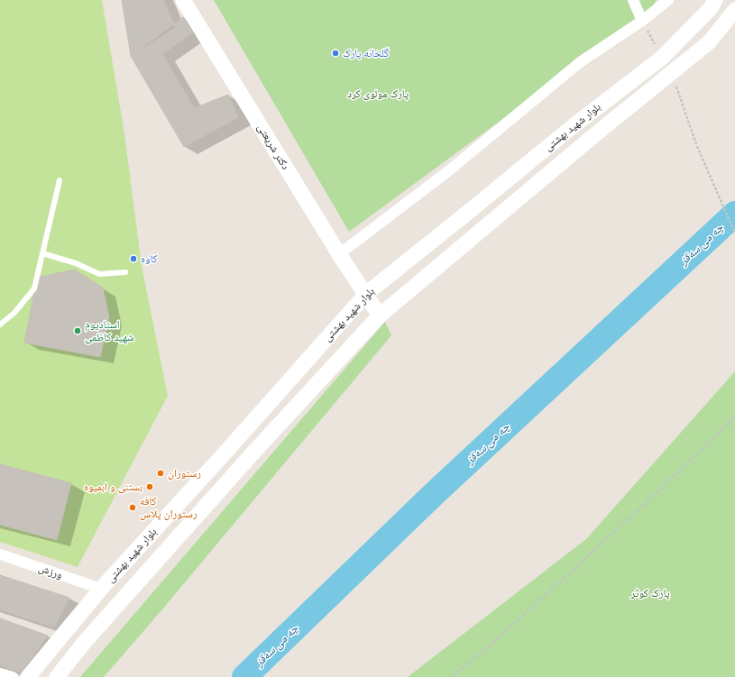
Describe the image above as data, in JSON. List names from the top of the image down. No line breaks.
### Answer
{"streets":{"main road":["بلوار شهید بهشتی","دکتر شریعتی"],"street":["ورزش"]},"crossings":[["بلوار شهید بهشتی","دکتر شریعتی"],["بلوار شهید بهشتی","ورزش"]],"water":["چە می سەقز"],"parks":["پارک مولوی کرد","پارک کوثر"],"places":["گلخانه پارک","کاوه","استادیوم شهید کاظمی","رستوران","بستنی و ابمیوه","کافه رستوران پلاس"]}
